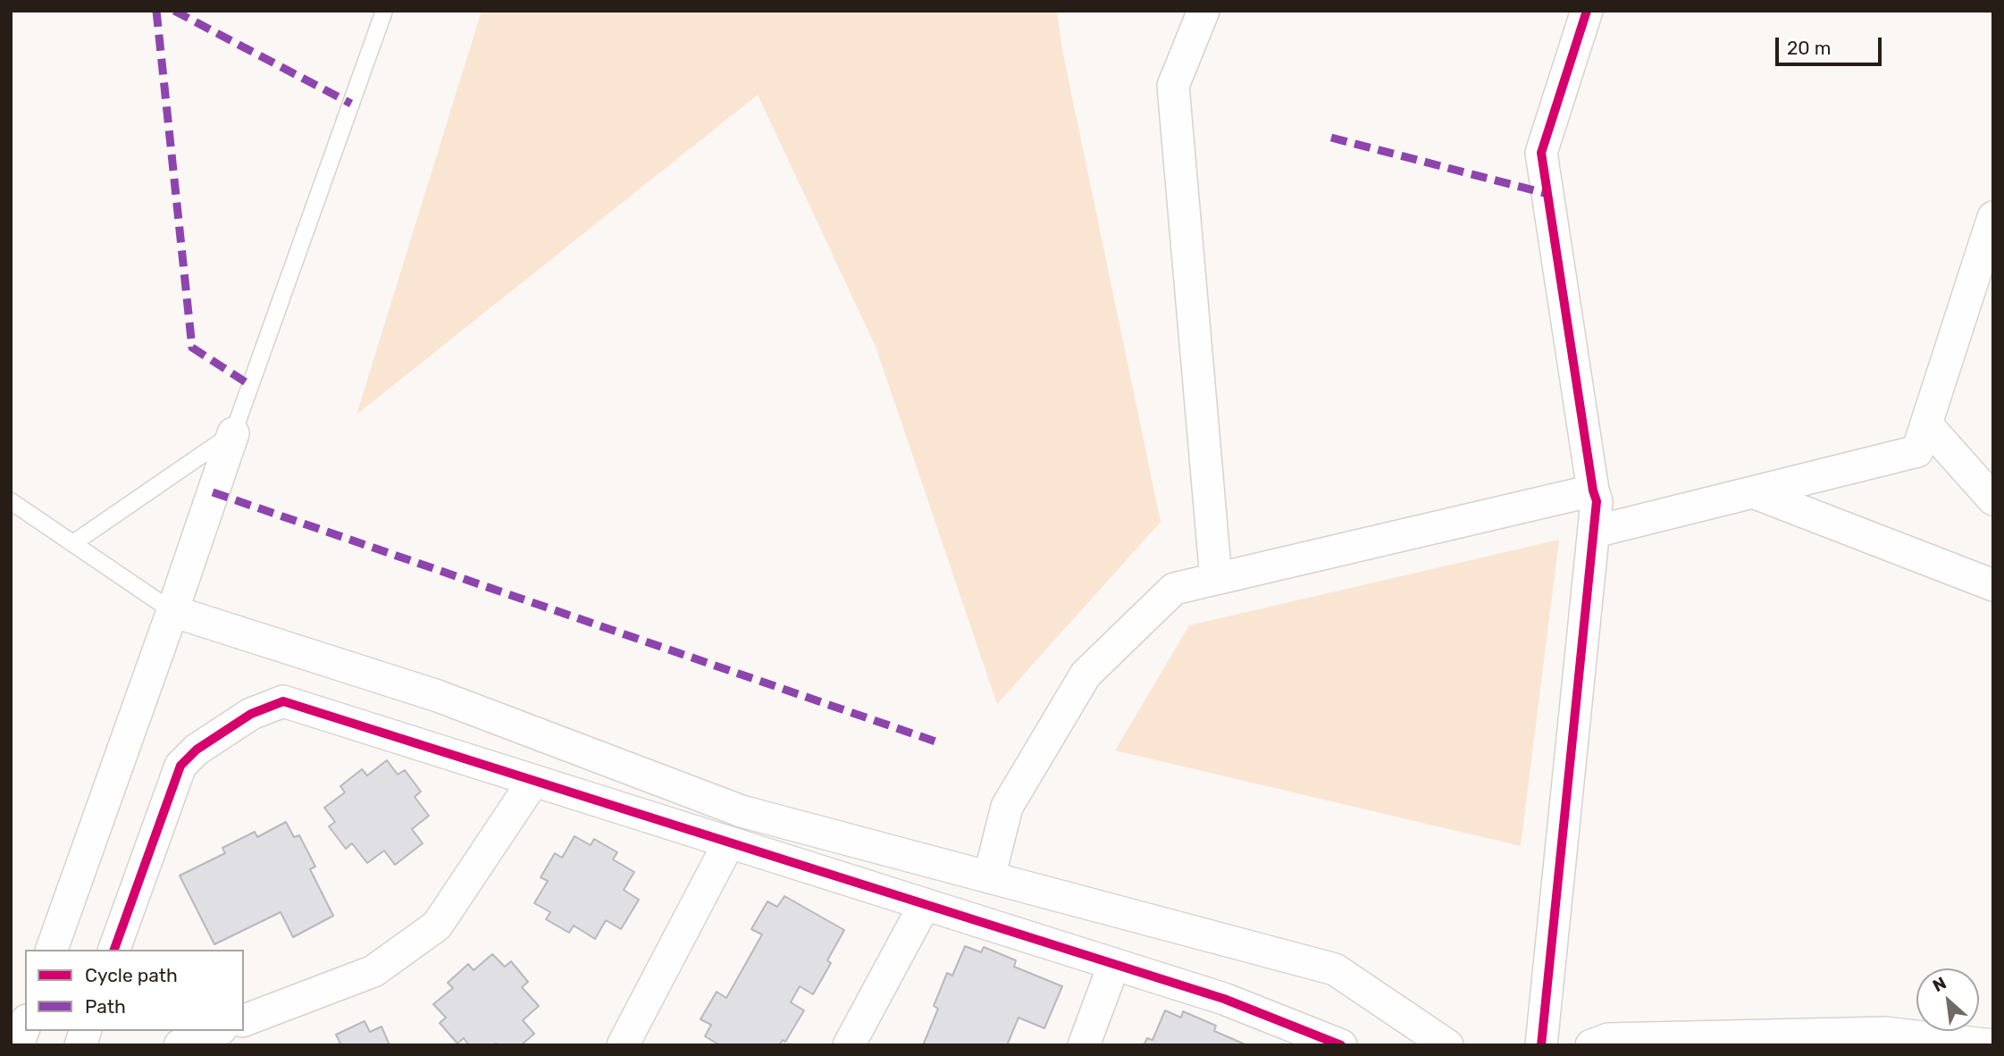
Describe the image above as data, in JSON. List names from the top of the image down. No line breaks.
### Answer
{"legend":["Cycle path","Path"],"scale_bar":"20 m","north":"top left"}
